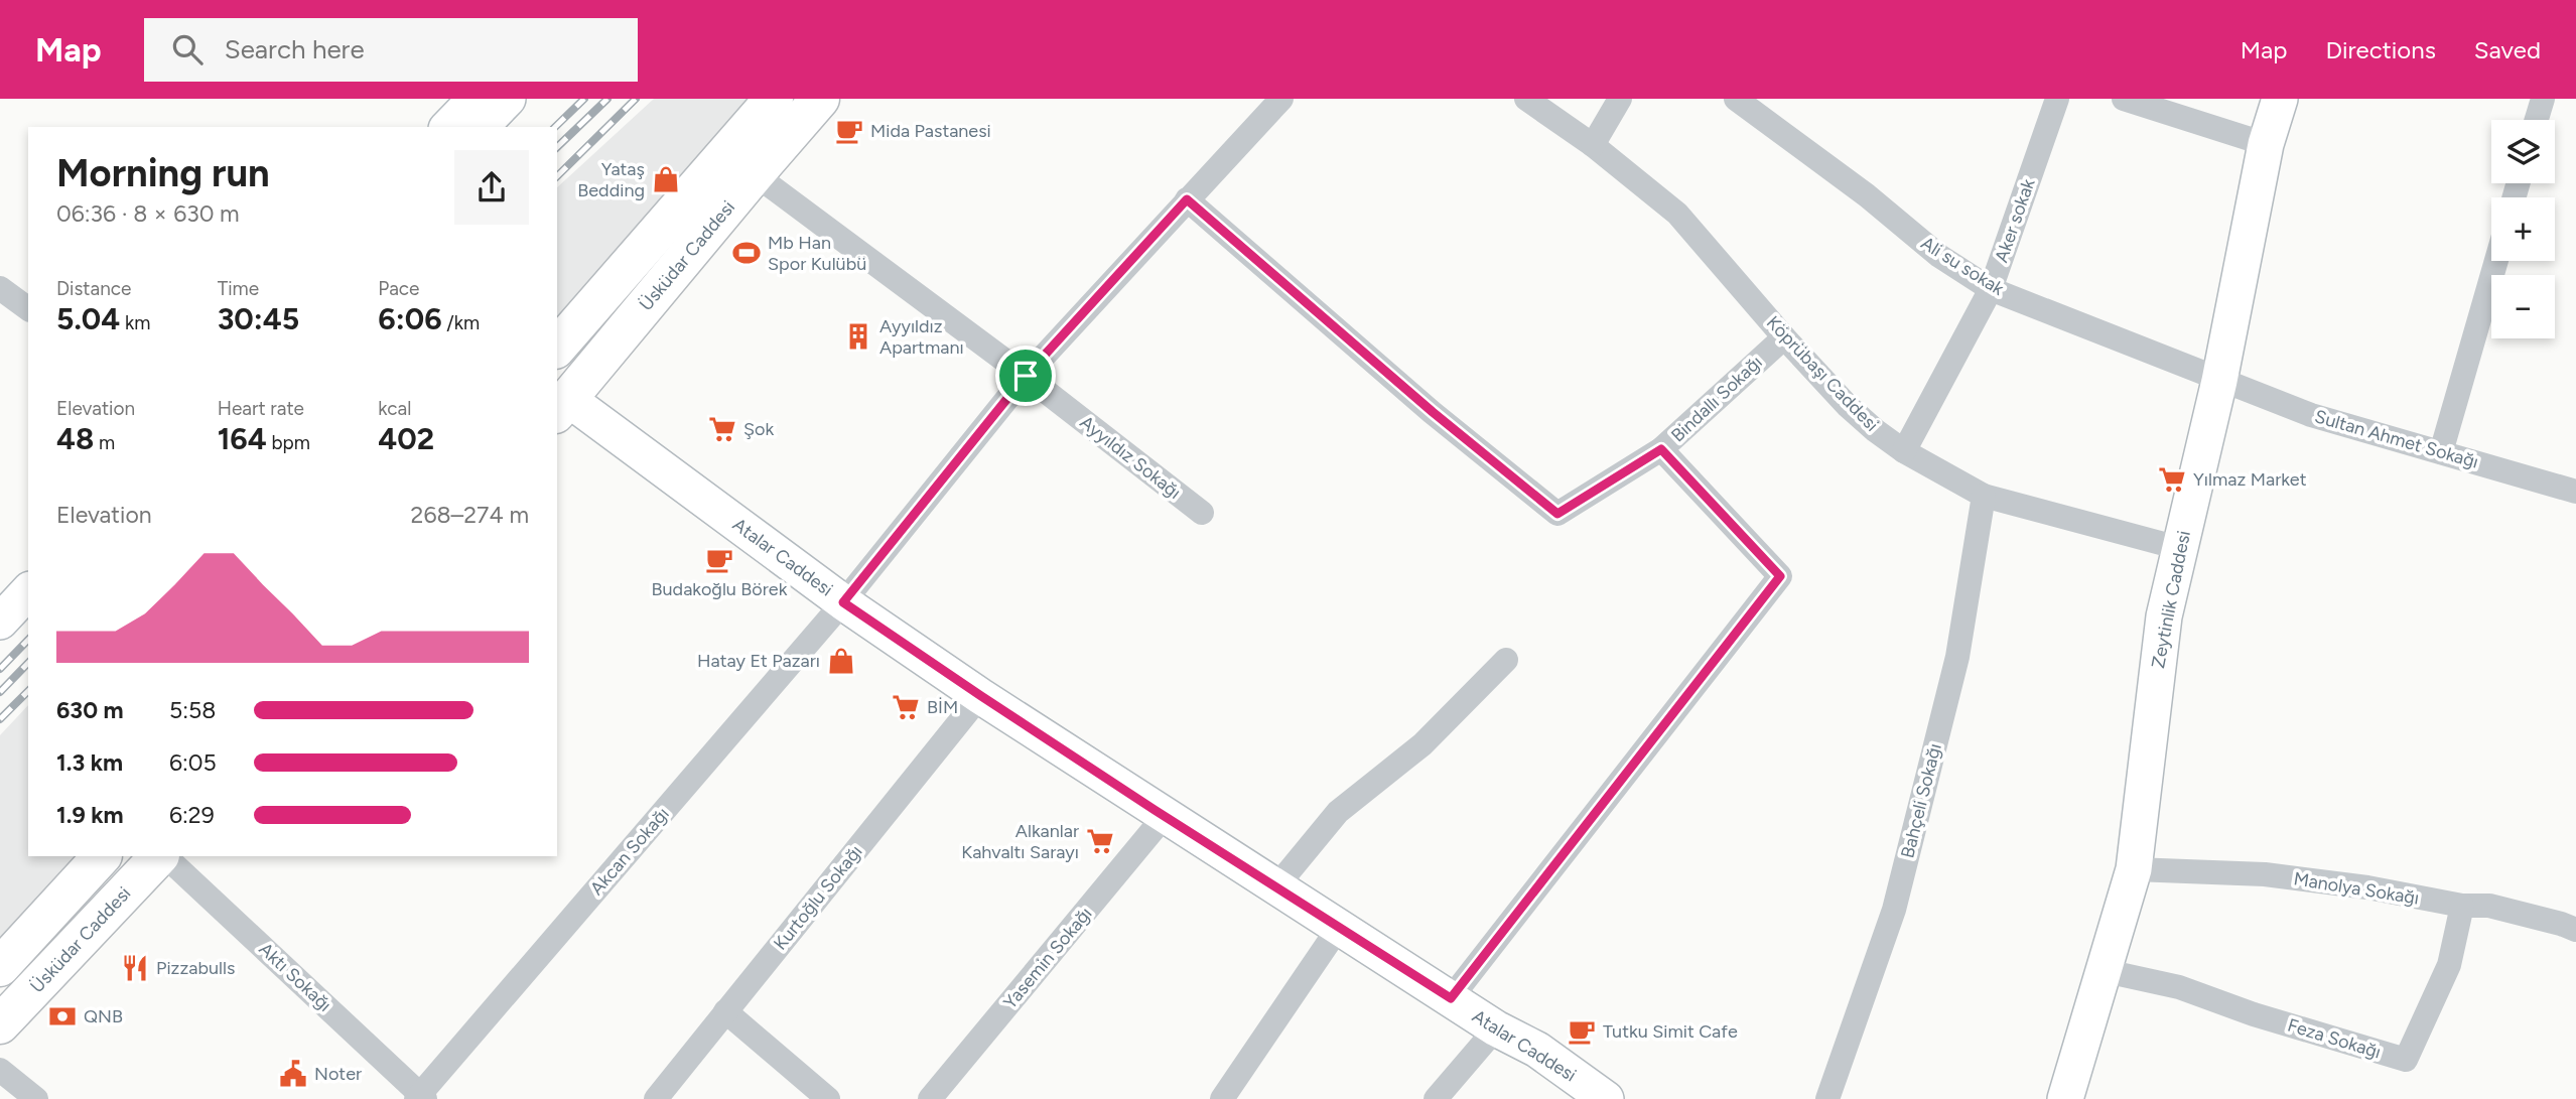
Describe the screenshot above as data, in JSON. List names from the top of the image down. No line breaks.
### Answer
{"streets":{"main road":["Üsküdar Caddesi"],"street":["Aker sokak","Ali su sokak","Köprübaşı Caddesi","Bindallı Sokağı","Sultan Ahmet Sokağı","Ayyıldız Sokağı","Atalar Caddesi","Zeytinlik Caddesi","Bahçeli Sokağı","Akcan Sokağı","Manolya Sokağı","Kurtoğlu Sokağı","Yasemin Sokağı","Aktı Sokağı","Feza Sokağı"]},"crossings":[["Aker sokak","Ali su sokak"],["Aker sokak","Köprübaşı Caddesi"],["Üsküdar Caddesi","Ayyıldız Sokağı"],["Üsküdar Caddesi","Atalar Caddesi"],["Ali su sokak","Sultan Ahmet Sokağı"],["Ali su sokak","Zeytinlik Caddesi"],["Köprübaşı Caddesi","Bindallı Sokağı"],["Köprübaşı Caddesi","Zeytinlik Caddesi"],["Köprübaşı Caddesi","Bahçeli Sokağı"],["Bindallı Sokağı","Akcan Sokağı"],["Sultan Ahmet Sokağı","Zeytinlik Caddesi"],["Ayyıldız Sokağı","Akcan Sokağı"],["Atalar Caddesi","Akcan Sokağı"],["Atalar Caddesi","Kurtoğlu Sokağı"],["Atalar Caddesi","Yasemin Sokağı"],["Zeytinlik Caddesi","Manolya Sokağı"],["Zeytinlik Caddesi","Feza Sokağı"],["Akcan Sokağı","Aktı Sokağı"],["Manolya Sokağı","Feza Sokağı"]],"places":{"cafe":["Mida Pastanesi","Budakoğlu Börek","Tutku Simit Cafe"],"shop":["Yataş Bedding","Hatay Et Pazarı"],"sports":["Mb Han Spor Kulübü"],"building":["Ayyıldız Apartmanı"],"supermarket":["Şok","Yılmaz Market","BİM","Alkanlar Kahvaltı Sarayı"],"restaurant":["Pizzabulls"],"bank":["QNB"],"public building":["Noter"]},"page":{"header":"Map","search":"Search here","nav":["Map","Directions","Saved"],"map_buttons":["+","−"],"heading":["Morning run","06:36 · 8 × 630 m"],"stats":[["Distance","5.04 km"],["Time","30:45"],["Pace","6:06 /km"],["Elevation","48 m"],["Heart rate","164 bpm"],["kcal","402"]],"chart":["Elevation","268–274 m"],"list":[{"name":"630 m","note":"5:58"},{"name":"1.3 km","note":"6:05"},{"name":"1.9 km","note":"6:29"}]}}
